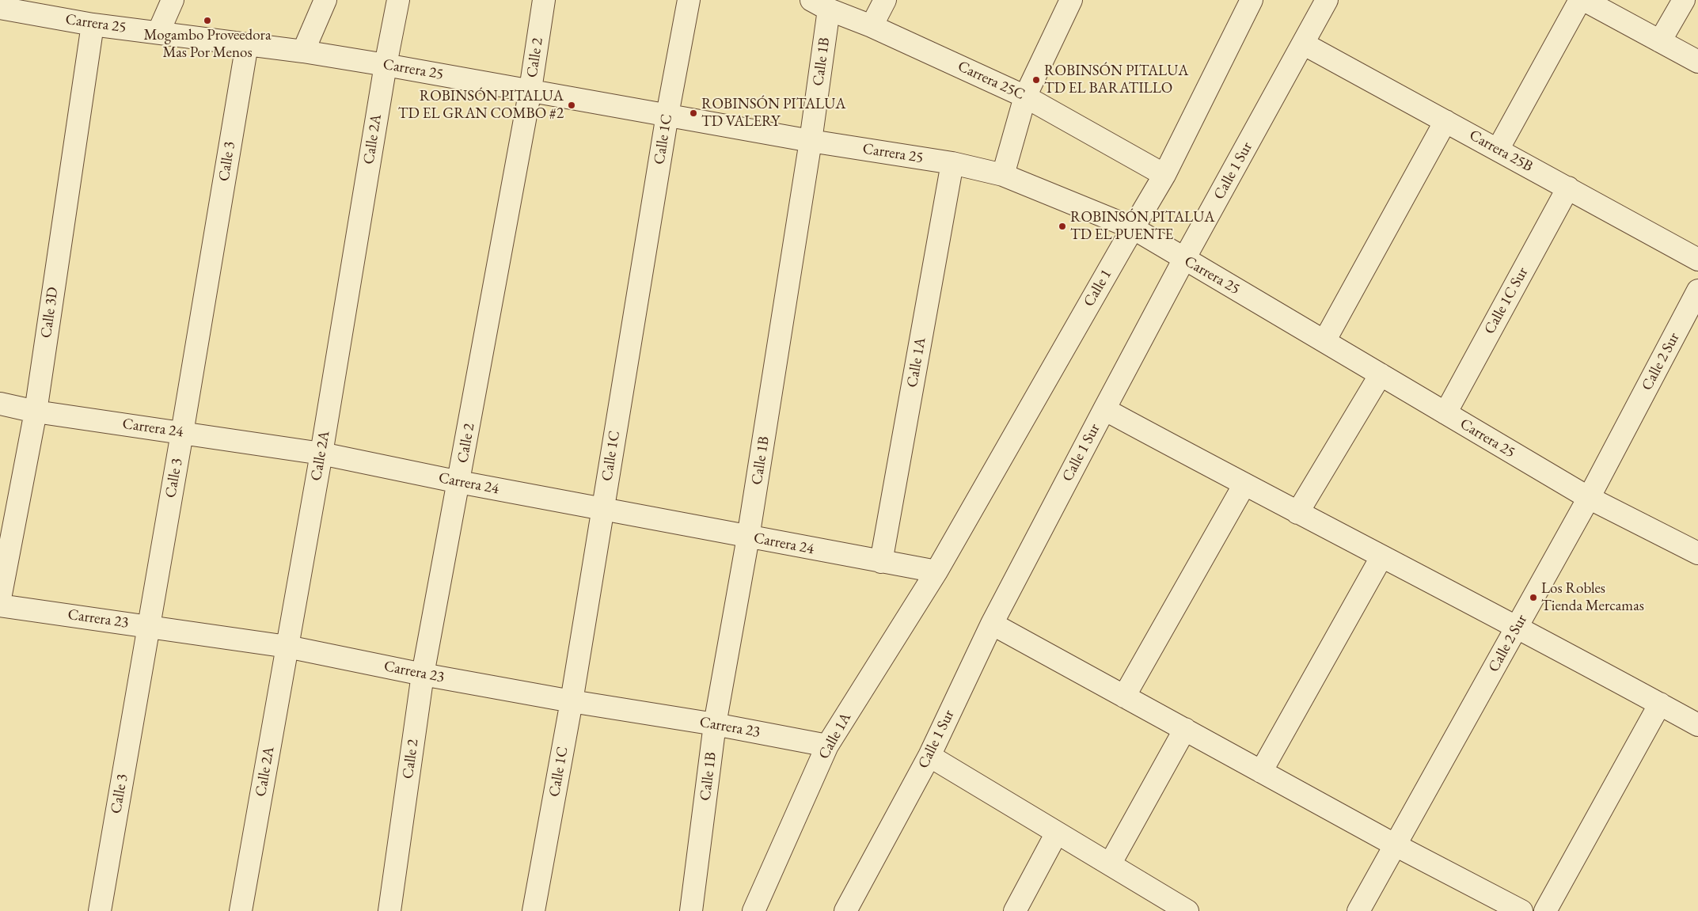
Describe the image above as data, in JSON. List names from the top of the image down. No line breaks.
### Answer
{"streets":{"street":["Carrera 25","Calle 2","Calle 1B","Carrera 25C","Calle 2A","Calle 1C","Carrera 25B","Calle 3","Calle 1 Sur","Calle 1","Calle 1C Sur","Calle 3D","Calle 2 Sur","Calle 1A","Carrera 24","Carrera 23"]},"crossings":[["Carrera 25","Calle 2"],["Carrera 25","Calle 1B"],["Carrera 25","Calle 2A"],["Carrera 25","Calle 1C"],["Carrera 25","Calle 3"],["Carrera 25","Calle 1 Sur"],["Carrera 25","Calle 1"],["Carrera 25","Calle 1C Sur"],["Carrera 25","Calle 3D"],["Carrera 25","Calle 2 Sur"],["Carrera 25","Calle 1A"],["Calle 2","Carrera 24"],["Calle 2","Carrera 23"],["Calle 1B","Carrera 25C"],["Calle 1B","Carrera 24"],["Calle 1B","Carrera 23"],["Carrera 25C","Calle 1"],["Calle 2A","Carrera 24"],["Calle 2A","Carrera 23"],["Calle 1C","Carrera 24"],["Calle 1C","Carrera 23"],["Carrera 25B","Calle 1 Sur"],["Carrera 25B","Calle 1C Sur"],["Calle 3","Carrera 24"],["Calle 3","Carrera 23"],["Calle 1","Calle 1A"],["Calle 1","Carrera 24"],["Calle 3D","Carrera 24"],["Calle 1A","Carrera 24"],["Calle 1A","Carrera 23"]],"places":["Mogambo Proveedora Mas Por Menos","ROBINSÓN PITALUA TD EL BARATILLO","ROBINSÓN PITALUA TD EL GRAN COMBO #2","ROBINSÓN PITALUA TD VALERY","ROBINSÓN PITALUA TD EL PUENTE","Los Robles Tienda Mercamas"]}
